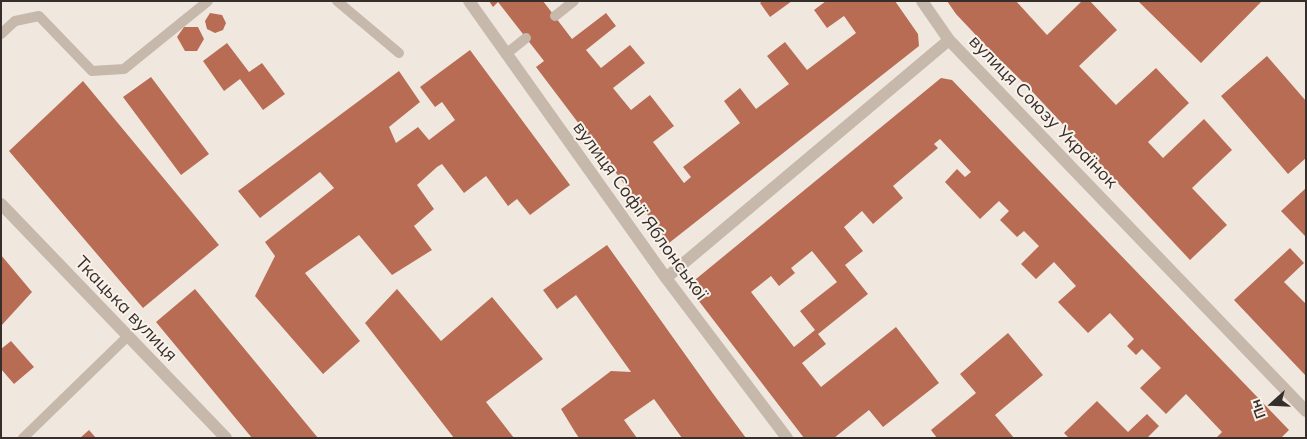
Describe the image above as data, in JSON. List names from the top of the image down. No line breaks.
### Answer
{"streets":{"street":["вулиця Союзу Українок","вулиця Софії Яблонської","Ткацька вулиця"]},"crossings":[["вулиця Союзу Українок","вулиця Софії Яблонської"]],"north":"left"}
